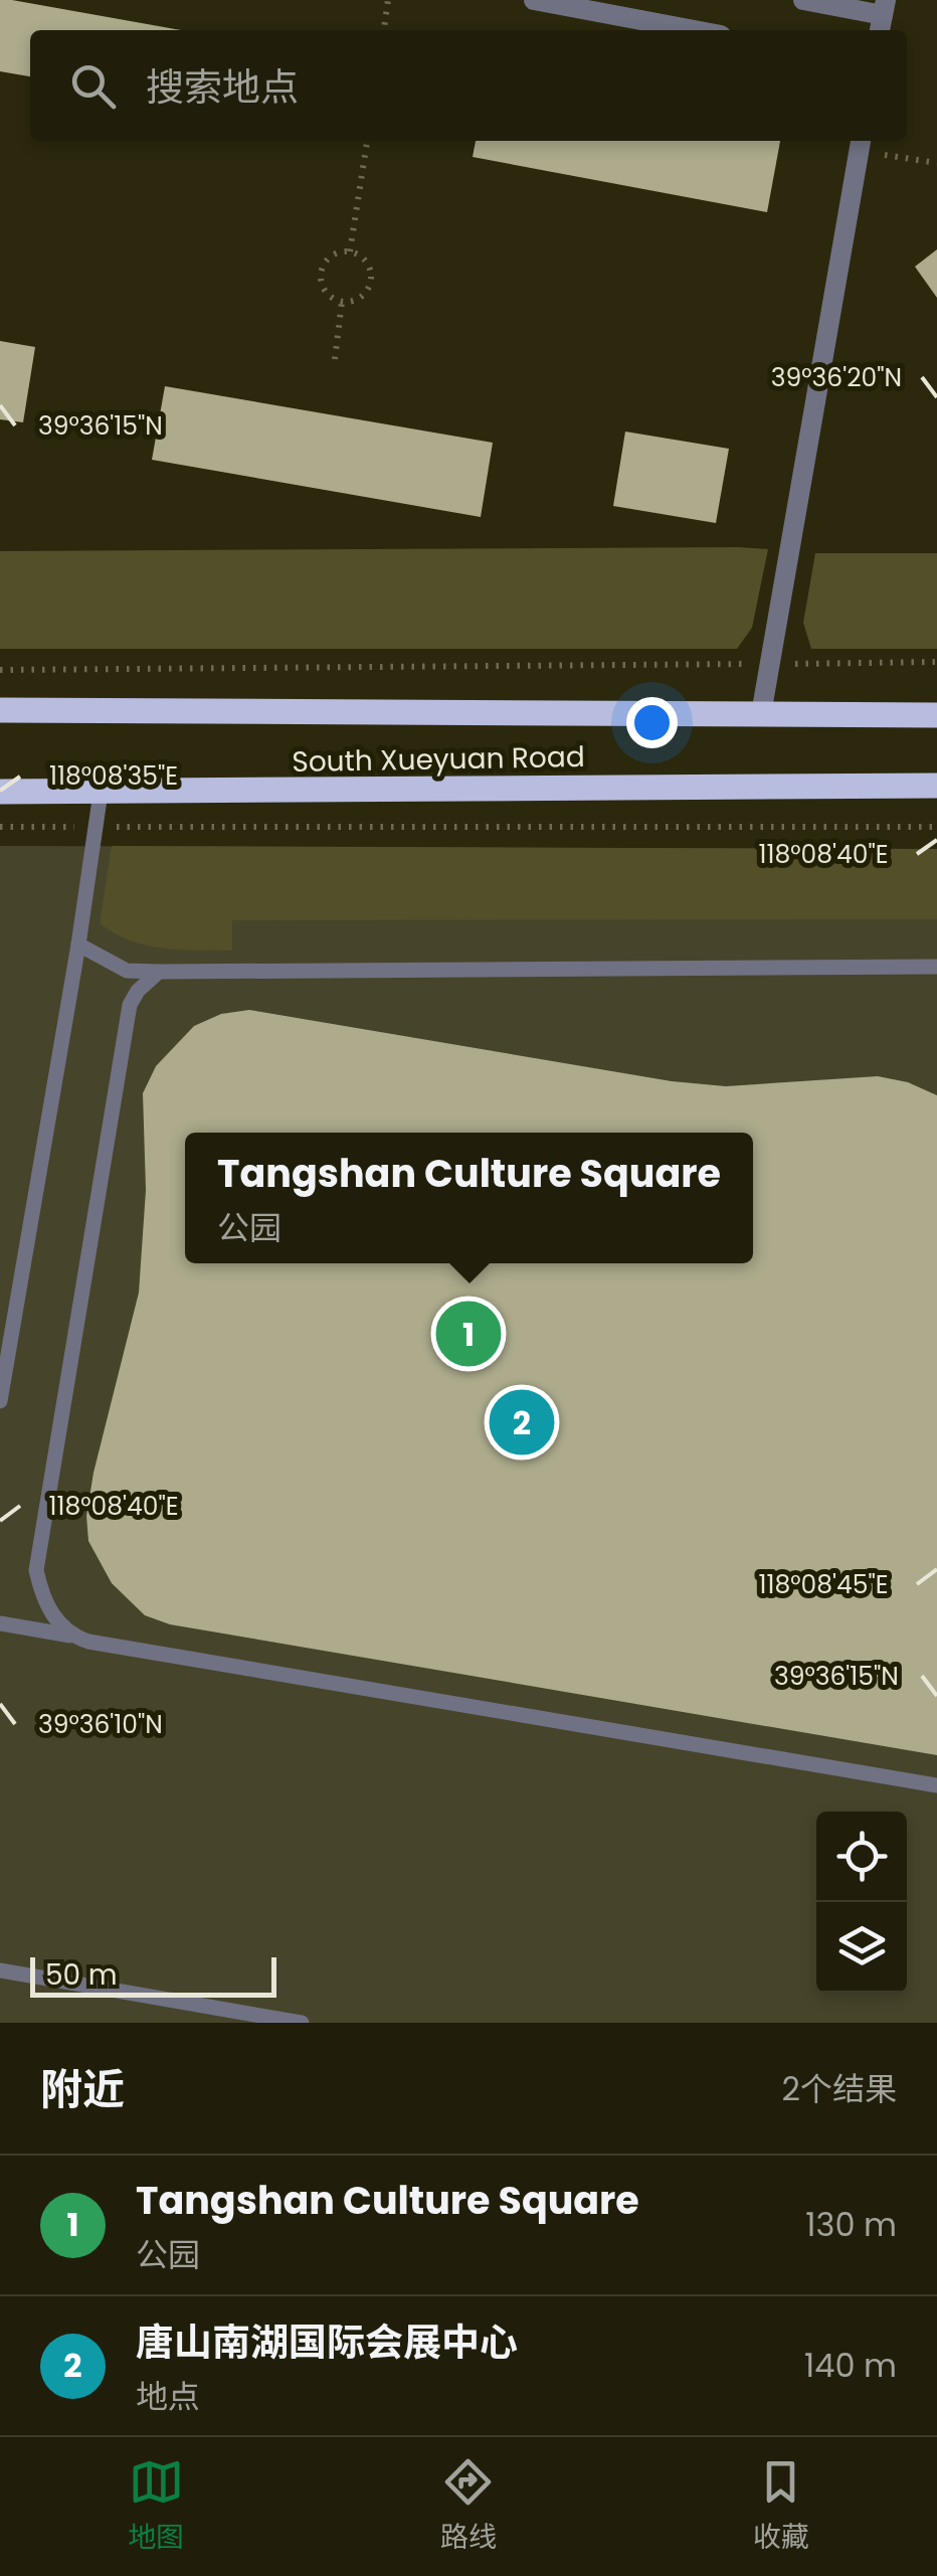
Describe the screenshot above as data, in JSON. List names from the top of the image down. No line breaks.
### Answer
{"streets":{"main road":["South Xueyuan Road"]},"scale_bar":"50 m","page":{"search":"搜索地点","popup":["Tangshan Culture Square","公园"],"pins":["1","2"],"scale":"50 m","heading":["附近","2个结果"],"list":[{"mark":"1","name":"Tangshan Culture Square","note":"公园","value":"130 m"},{"mark":"2","name":"唐山南湖国际会展中心","note":"地点","value":"140 m"}],"nav":["地图","路线","收藏"]},"coordinates":["39°36'20\"N","39°36'15\"N","118°08'35\"E","118°08'40\"E","118°08'45\"E","39°36'10\"N"]}
